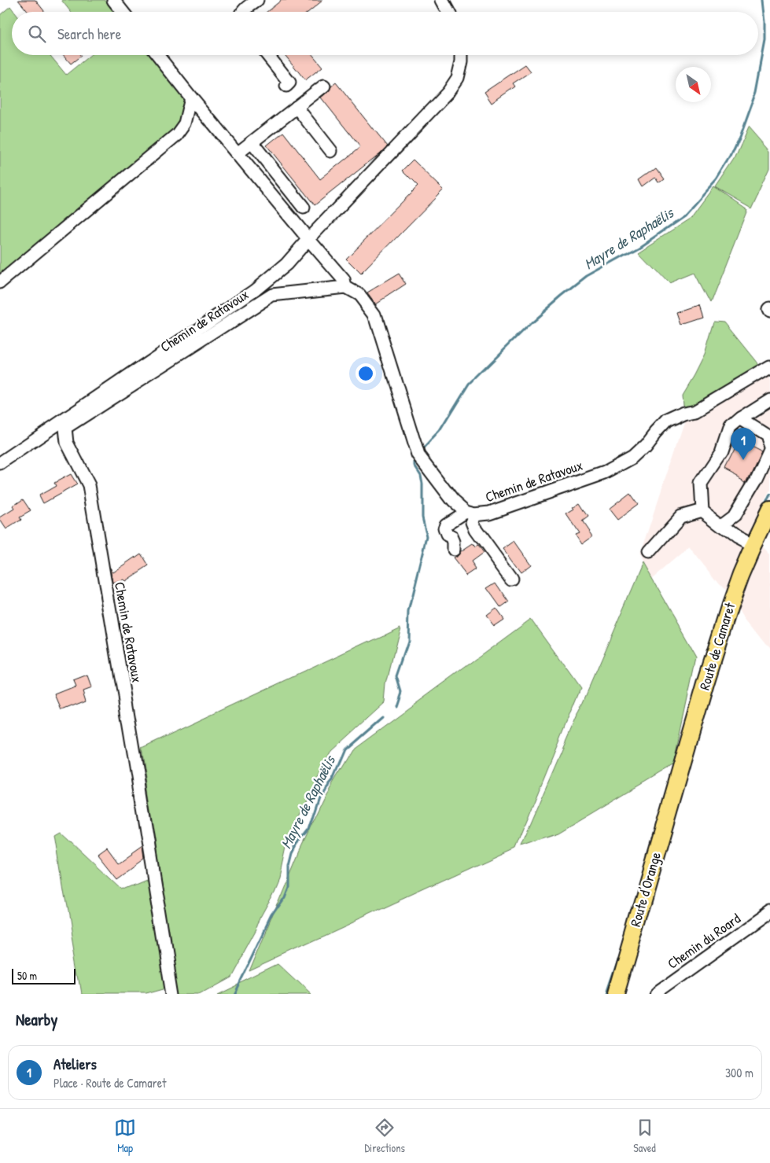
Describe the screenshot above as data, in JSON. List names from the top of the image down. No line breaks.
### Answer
{"streets":{"main road":["Route de Camaret","Route d'Orange"],"street":["Chemin de Ratavoux","Chemin du Roard"]},"crossings":[["Route de Camaret","Route d'Orange"]],"water":["Mayre de Raphaëlis"],"scale_bar":"50 m","north":"bottom right","page":{"search":"Search here","pins":"1","scale":"50 m","heading":"Nearby","list":[{"mark":"1","name":"Ateliers","note":"Place · Route de Camaret","value":"300 m"}],"nav":["Map","Directions","Saved"]}}
